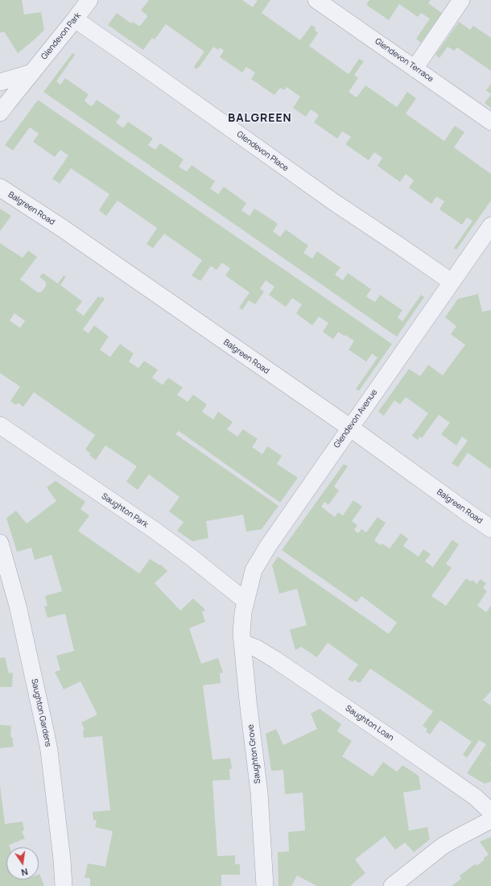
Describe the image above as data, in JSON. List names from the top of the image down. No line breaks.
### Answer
{"streets":{"street":["Glendevon Park","Glendevon Terrace","Glendevon Place","Balgreen Road","Glendevon Avenue","Saughton Park","Saughton Gardens","Saughton Loan","Saughton Grove"]},"crossings":[["Glendevon Park","Glendevon Place"],["Glendevon Place","Glendevon Avenue"],["Balgreen Road","Glendevon Avenue"],["Glendevon Avenue","Saughton Park"],["Glendevon Avenue","Saughton Grove"],["Saughton Loan","Saughton Grove"]],"districts":["BALGREEN"],"north":"bottom"}
